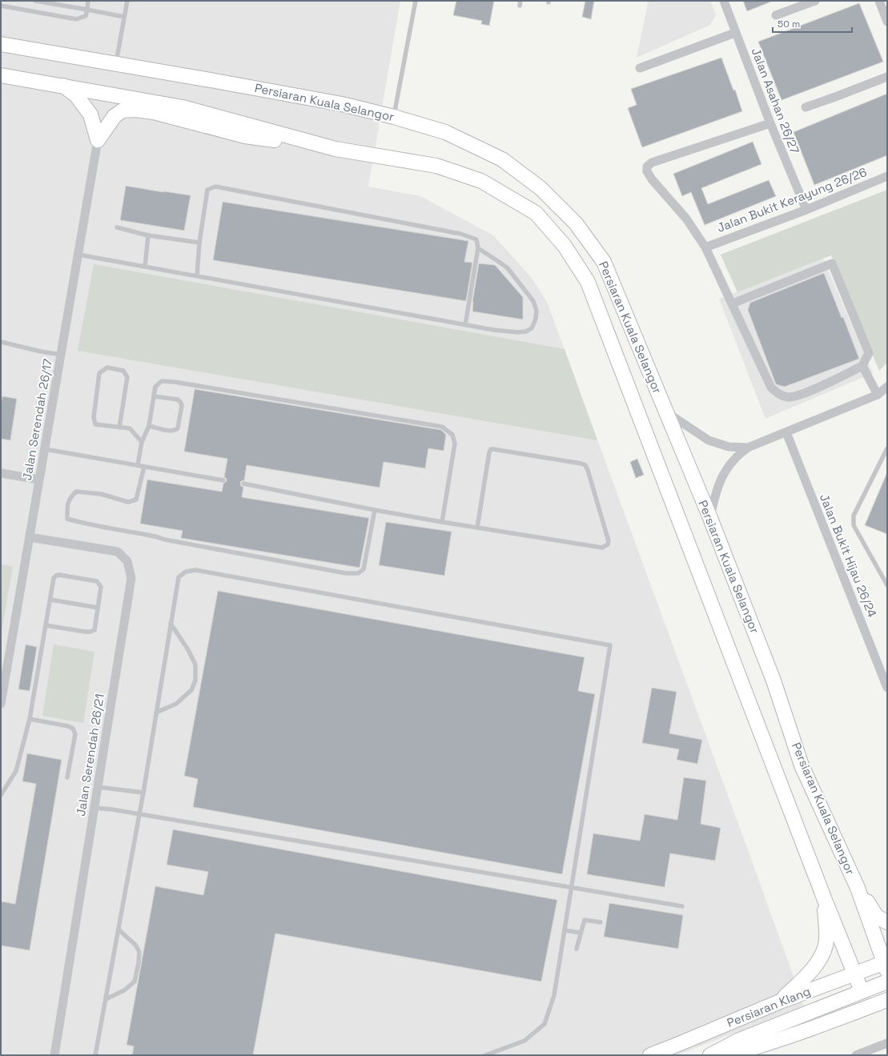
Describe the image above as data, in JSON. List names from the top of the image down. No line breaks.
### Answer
{"streets":{"main road":["Persiaran Kuala Selangor","Persiaran Klang"],"street":["Jalan Asahan 26/27","Jalan Bukit Kerayung 26/26","Jalan Serendah 26/17","Jalan Bukit Hijau 26/24","Jalan Serendah 26/21"]},"crossings":[["Jalan Asahan 26/27","Jalan Bukit Kerayung 26/26"],["Persiaran Kuala Selangor","Persiaran Klang"],["Jalan Serendah 26/17","Jalan Serendah 26/21"]],"scale_bar":"50 m"}
